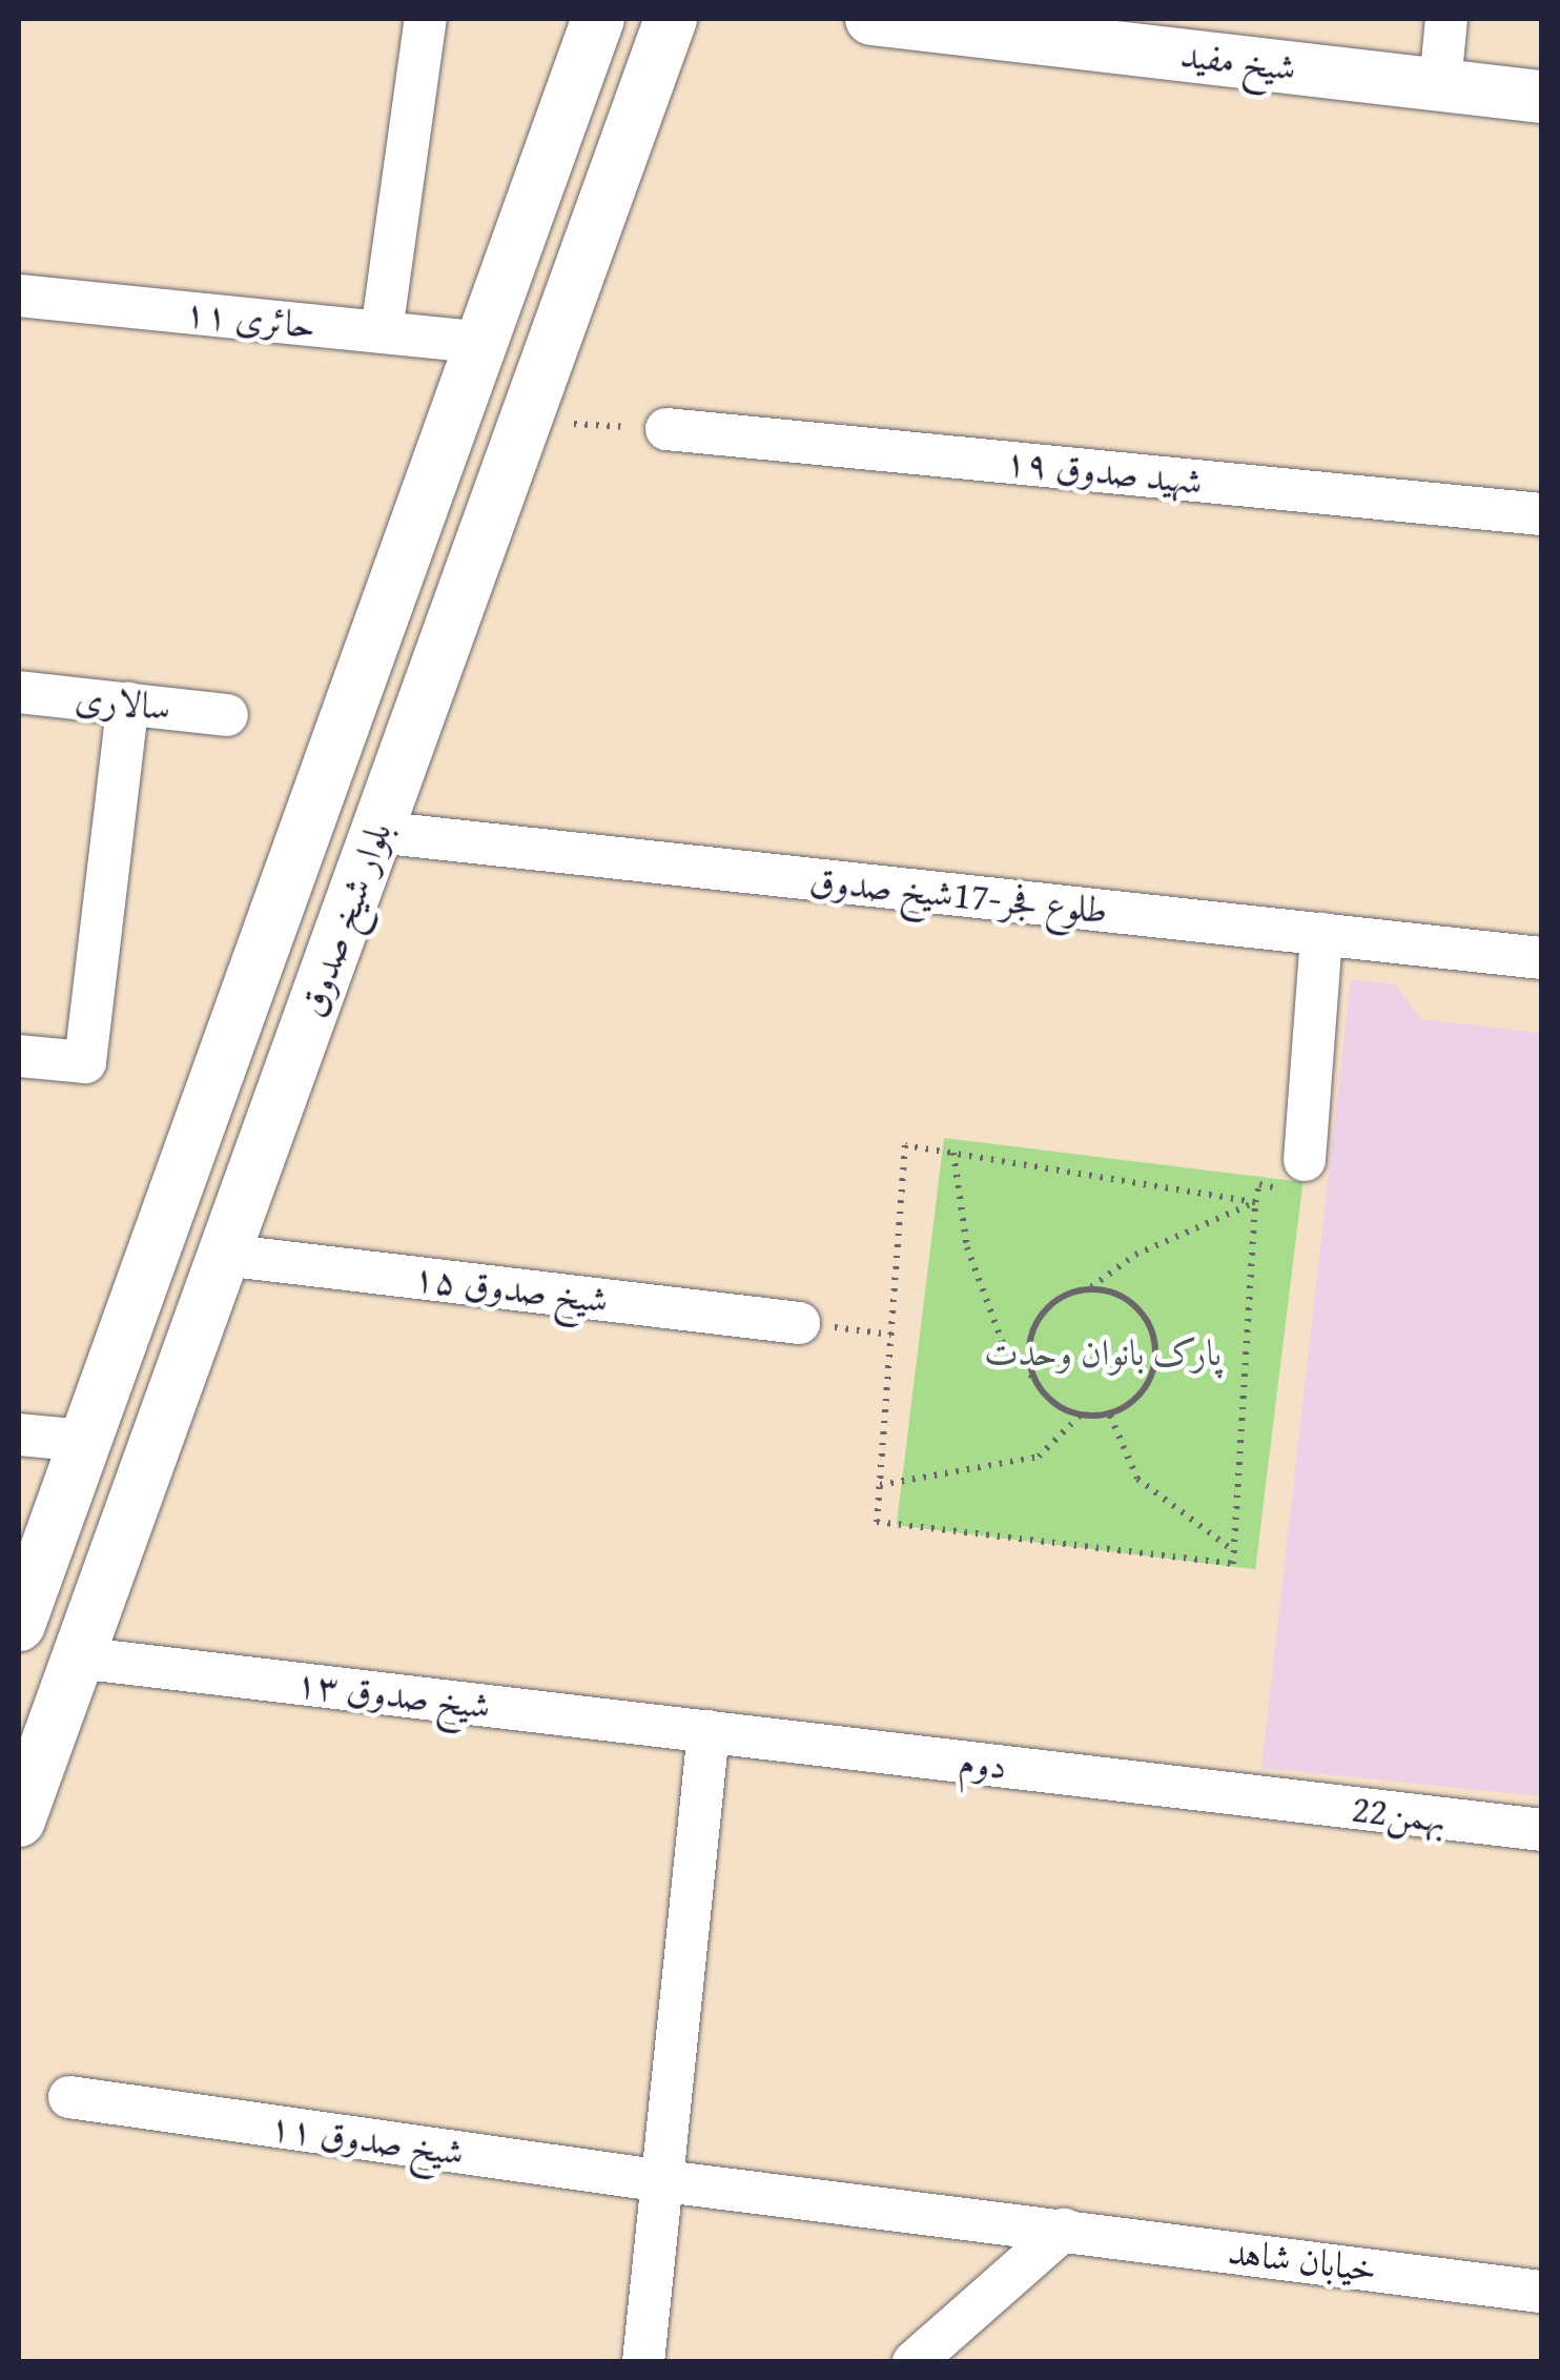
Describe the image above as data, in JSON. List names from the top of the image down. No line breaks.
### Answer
{"streets":{"street":["شیخ مفید","حائری ۱۱","شهید صدوق ۱۹","سالاری","طلوع فجر-17شیخ صدوق","بلوار شیخ صدوق","شیخ صدوق ۱۵","شیخ صدوق ۱۳","دوم","22بهمن","شیخ صدوق ۱۱","خیابان شاهد"]},"crossings":[["حائری ۱۱","بلوار شیخ صدوق"],["طلوع فجر-17شیخ صدوق","بلوار شیخ صدوق"],["بلوار شیخ صدوق","شیخ صدوق ۱۵"],["بلوار شیخ صدوق","شیخ صدوق ۱۳"],["شیخ صدوق ۱۳","دوم"],["دوم","22بهمن"],["شیخ صدوق ۱۱","خیابان شاهد"]],"parks":["پارک بانوان وحدت"]}
